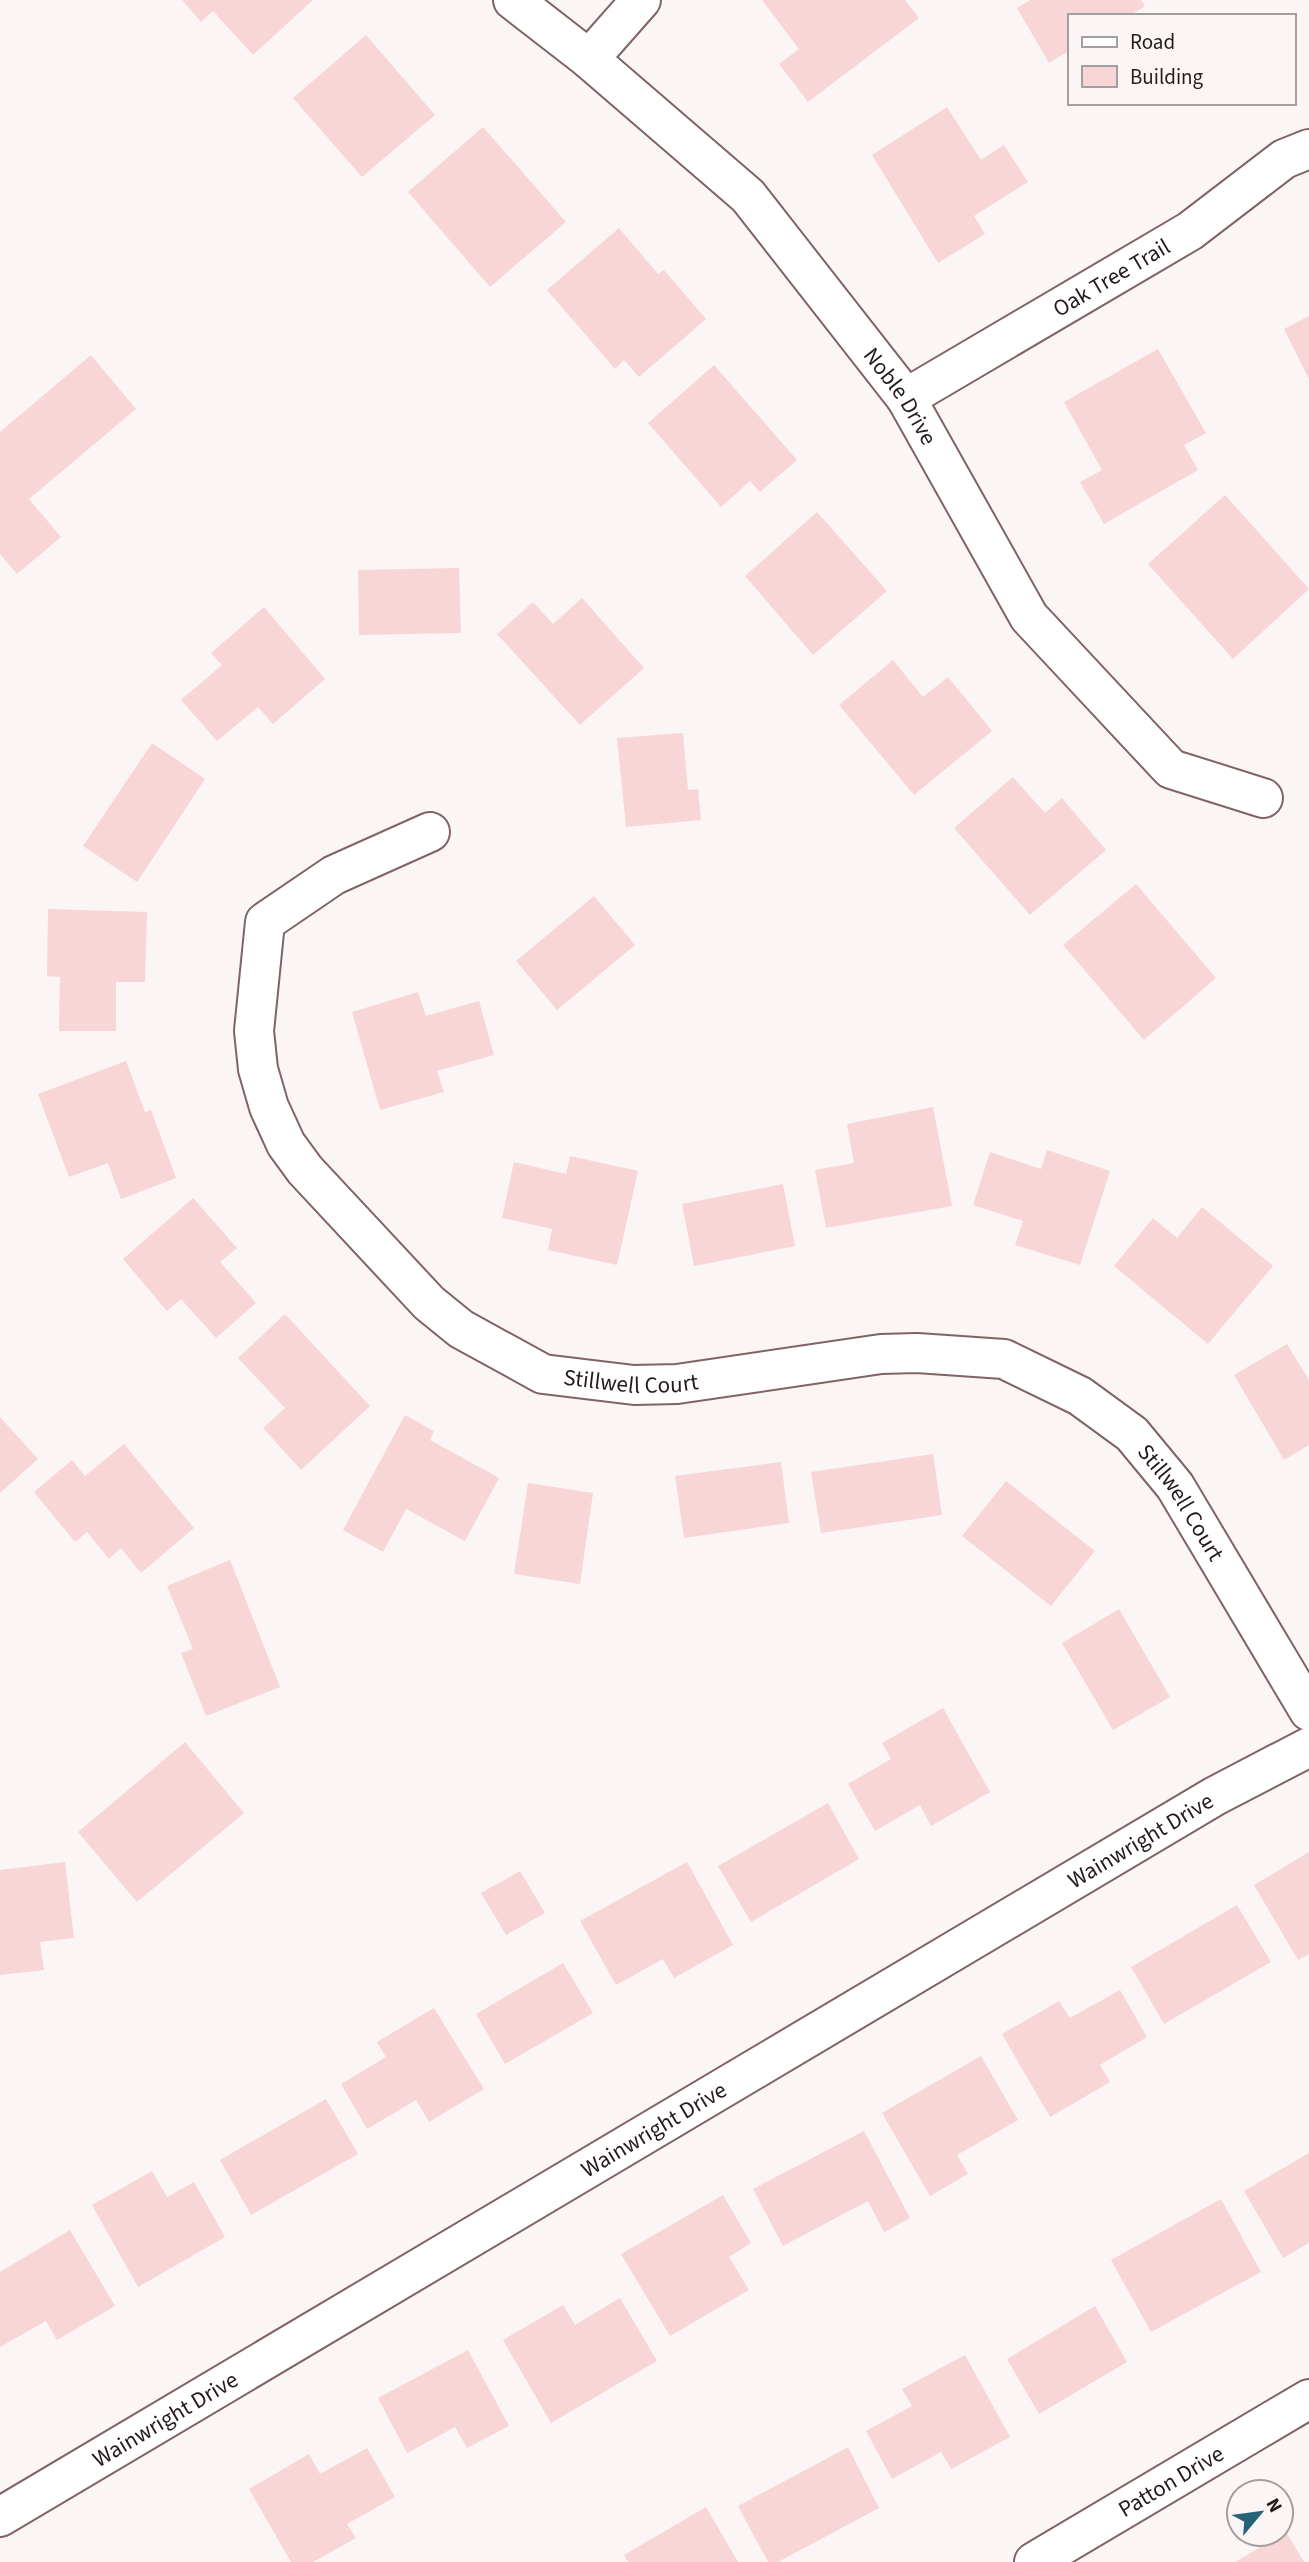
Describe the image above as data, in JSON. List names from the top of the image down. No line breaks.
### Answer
{"streets":{"street":["Oak Tree Trail","Noble Drive","Stillwell Court","Wainwright Drive","Patton Drive"]},"crossings":[["Oak Tree Trail","Noble Drive"]],"legend":["Road","Building"],"north":"top right"}
